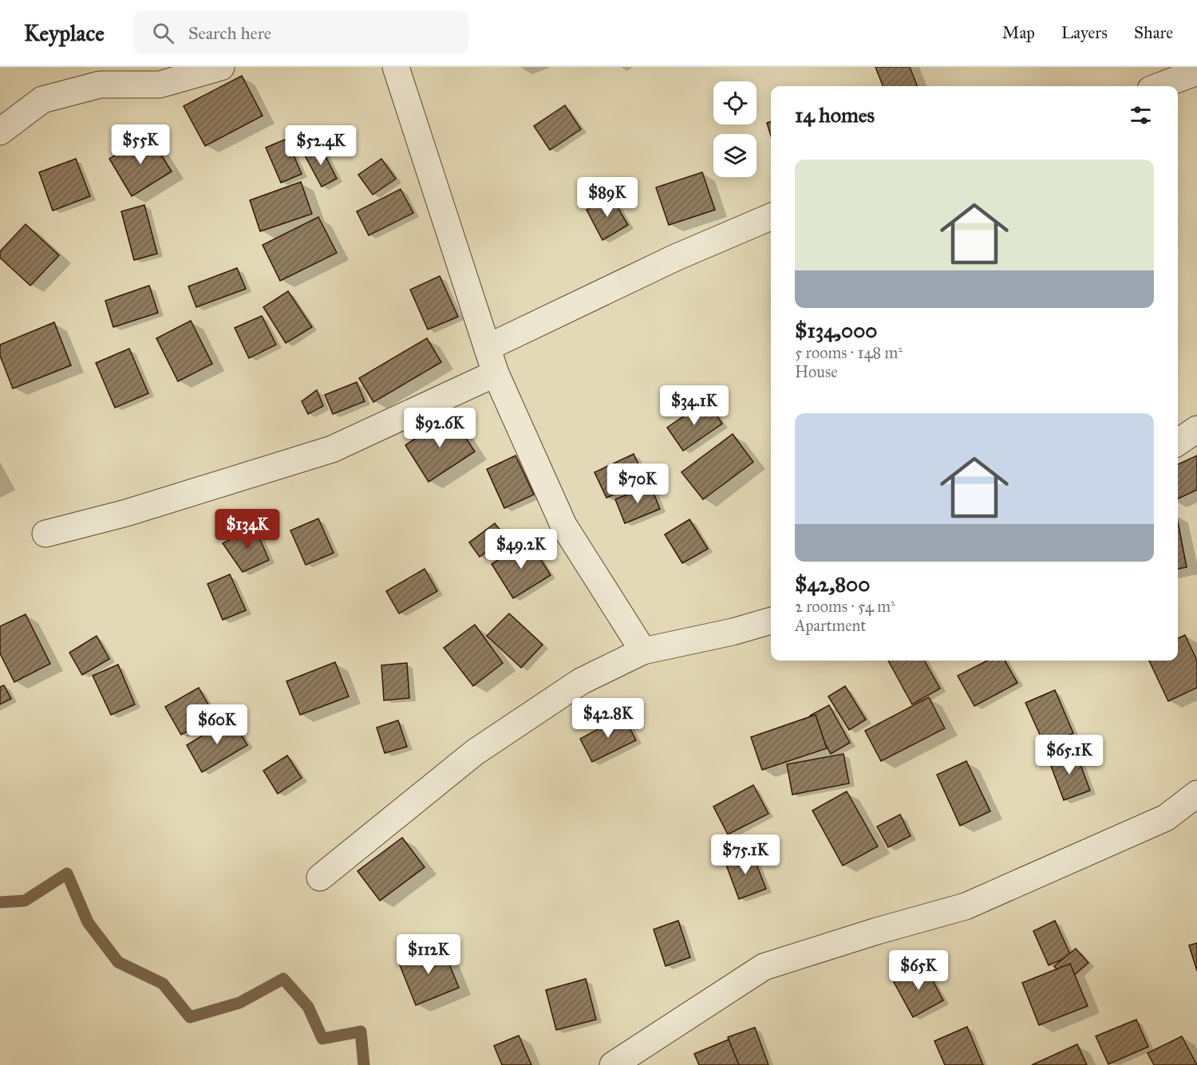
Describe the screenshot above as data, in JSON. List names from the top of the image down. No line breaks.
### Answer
{"page":{"header":"Keyplace","search":"Search here","nav":["Map","Layers","Share"],"heading":"14 homes","price":["$55K","$52.4K","$89K","$34.1K","$92.6K","$70K","$134K","$49.2K","$42.8K","$60K","$65.1K","$75.1K","$112K","$65K"],"list":[{"name":"$134,000","note":"5 rooms · 148 m² · House"},{"name":"$42,800","note":"2 rooms · 54 m² · Apartment"}]}}
